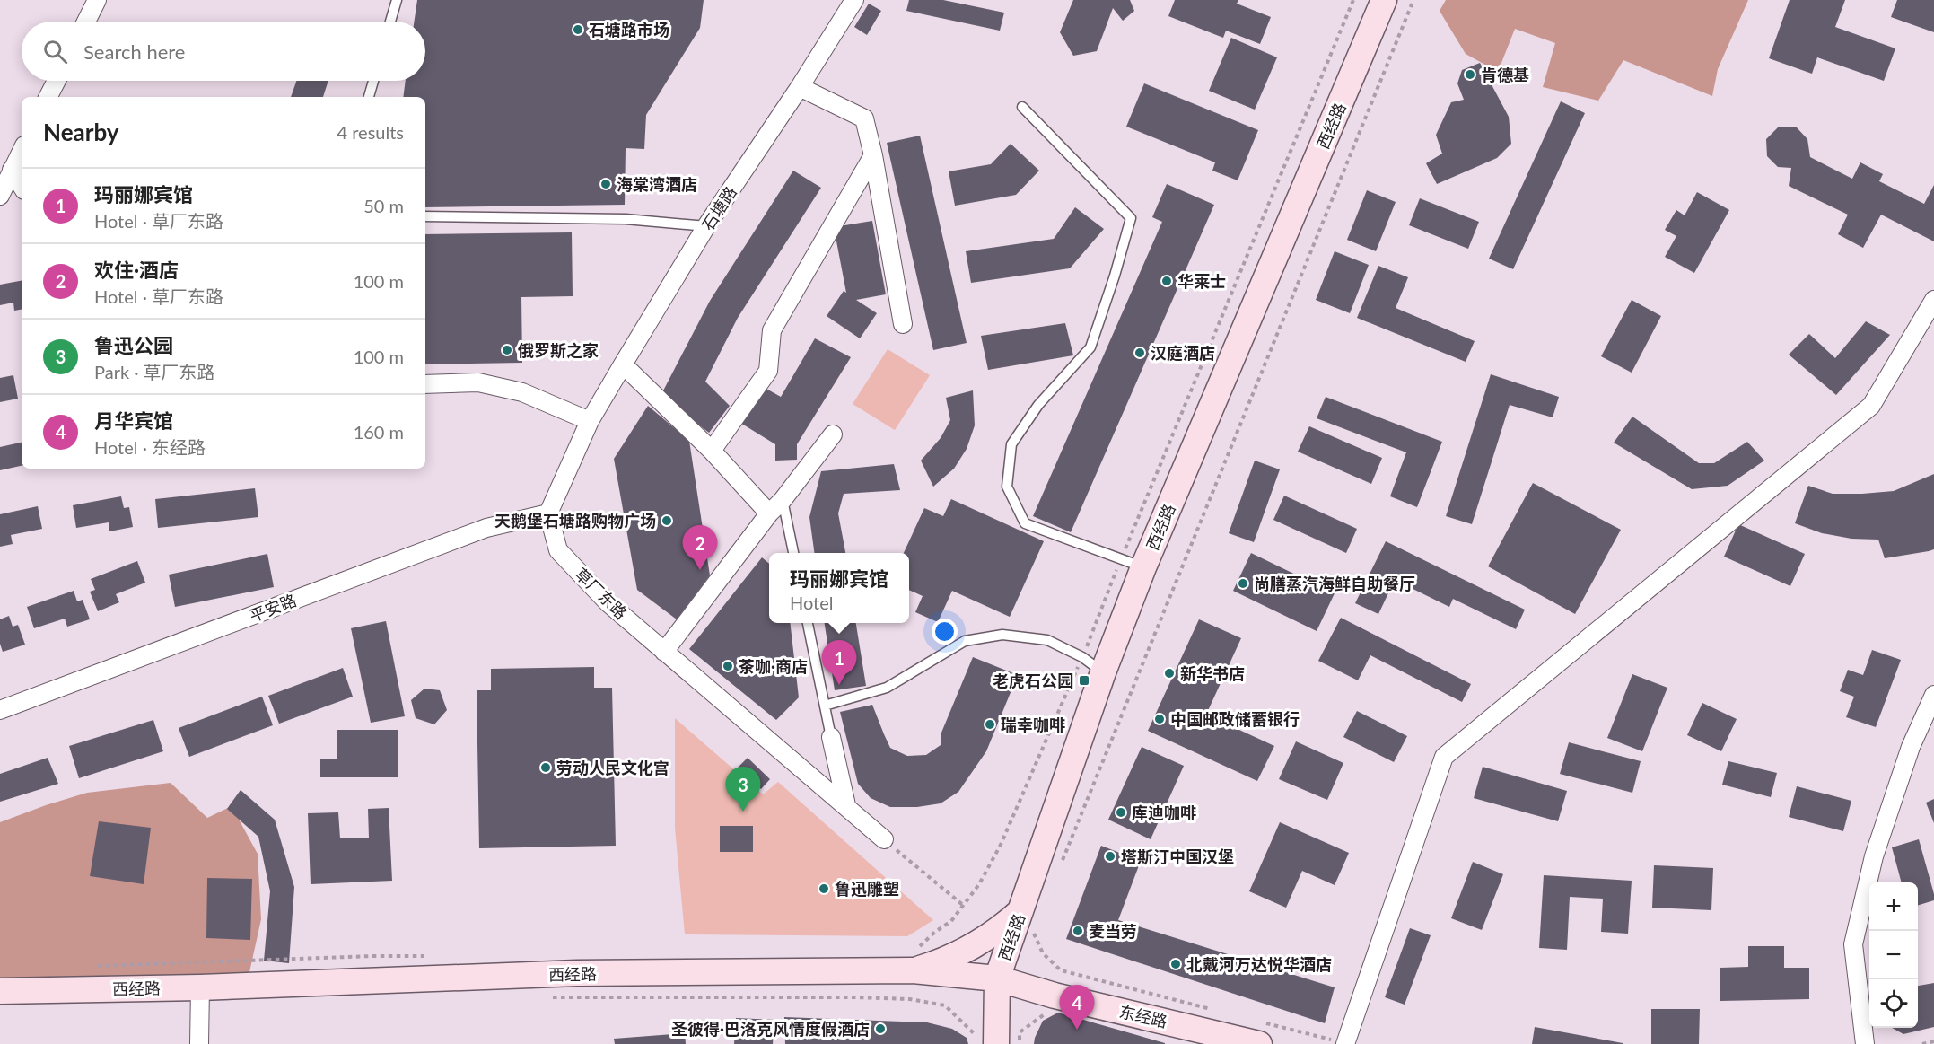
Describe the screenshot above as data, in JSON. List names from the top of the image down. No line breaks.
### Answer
{"streets":{"main road":["西经路","东经路"],"street":["石塘路","草厂东路","平安路"]},"crossings":[["西经路","东经路"],["草厂东路","平安路"]],"places":{"other":["石塘路市场","肯德基","海棠湾酒店","华莱士","俄罗斯之家","汉庭酒店","天鹅堡石塘路购物广场","尚膳蒸汽海鲜自助餐厅","茶咖·商店","新华书店","中国邮政储蓄银行","瑞幸咖啡","劳动人民文化宫","库迪咖啡","塔斯汀中国汉堡","鲁迅雕塑","麦当劳","北戴河万达悦华酒店","圣彼得·巴洛克风情度假酒店"],"transit":["老虎石公园"]},"page":{"search":"Search here","heading":["Nearby","4 results"],"list":[{"mark":"1","name":"玛丽娜宾馆","note":"Hotel · 草厂东路","value":"50 m"},{"mark":"2","name":"欢住·酒店","note":"Hotel · 草厂东路","value":"100 m"},{"mark":"3","name":"鲁迅公园","note":"Park · 草厂东路","value":"100 m"},{"mark":"4","name":"月华宾馆","note":"Hotel · 东经路","value":"160 m"}],"pins":["2","1","3","4"],"popup":["玛丽娜宾馆","Hotel"],"map_buttons":["+","−"]}}
